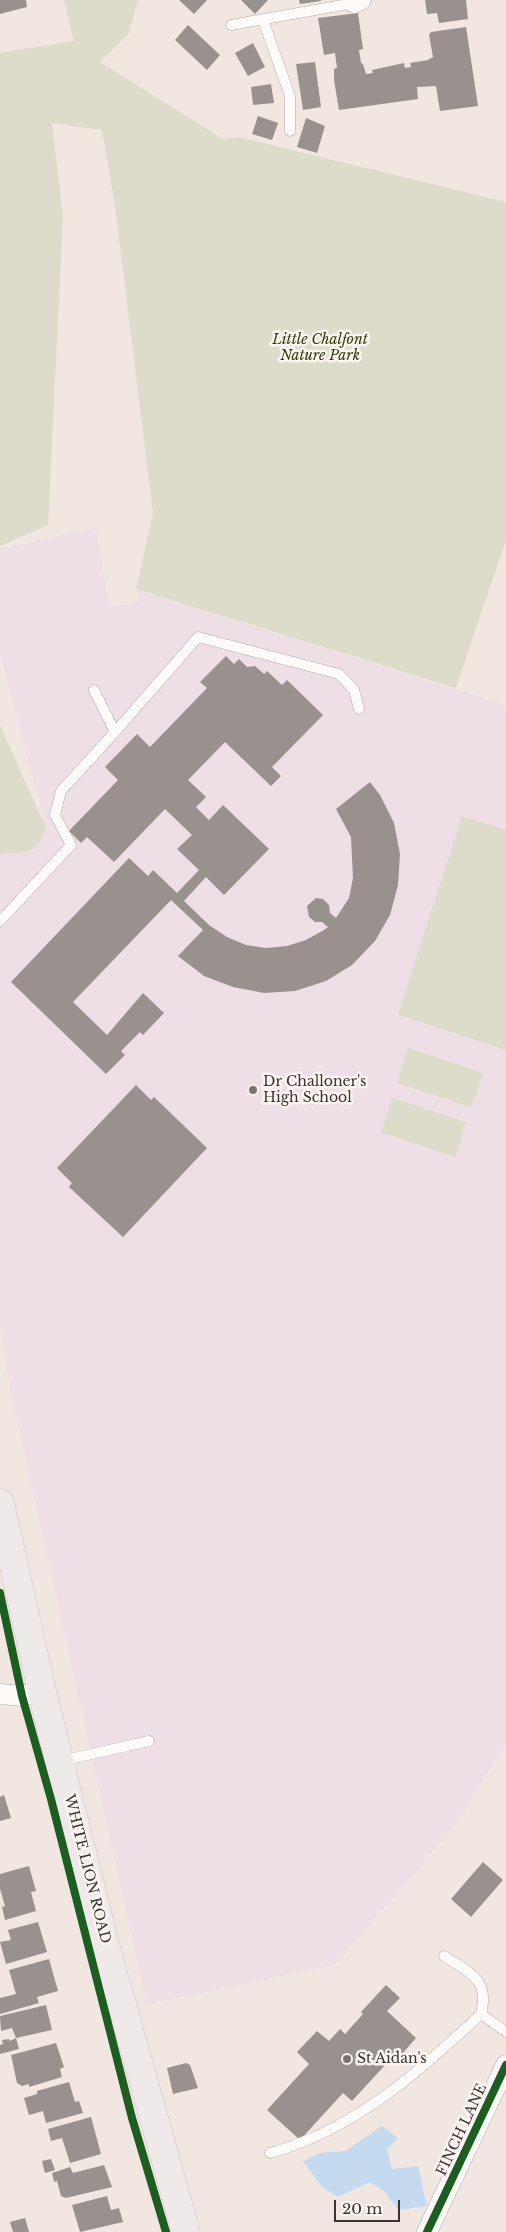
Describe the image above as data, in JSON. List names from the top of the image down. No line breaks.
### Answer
{"streets":{"main road":["WHITE LION ROAD"],"street":["FINCH LANE"]},"parks":["Little Chalfont Nature Park"],"places":["Dr Challoner's High School","St Aidan's"],"scale_bar":"20 m"}
